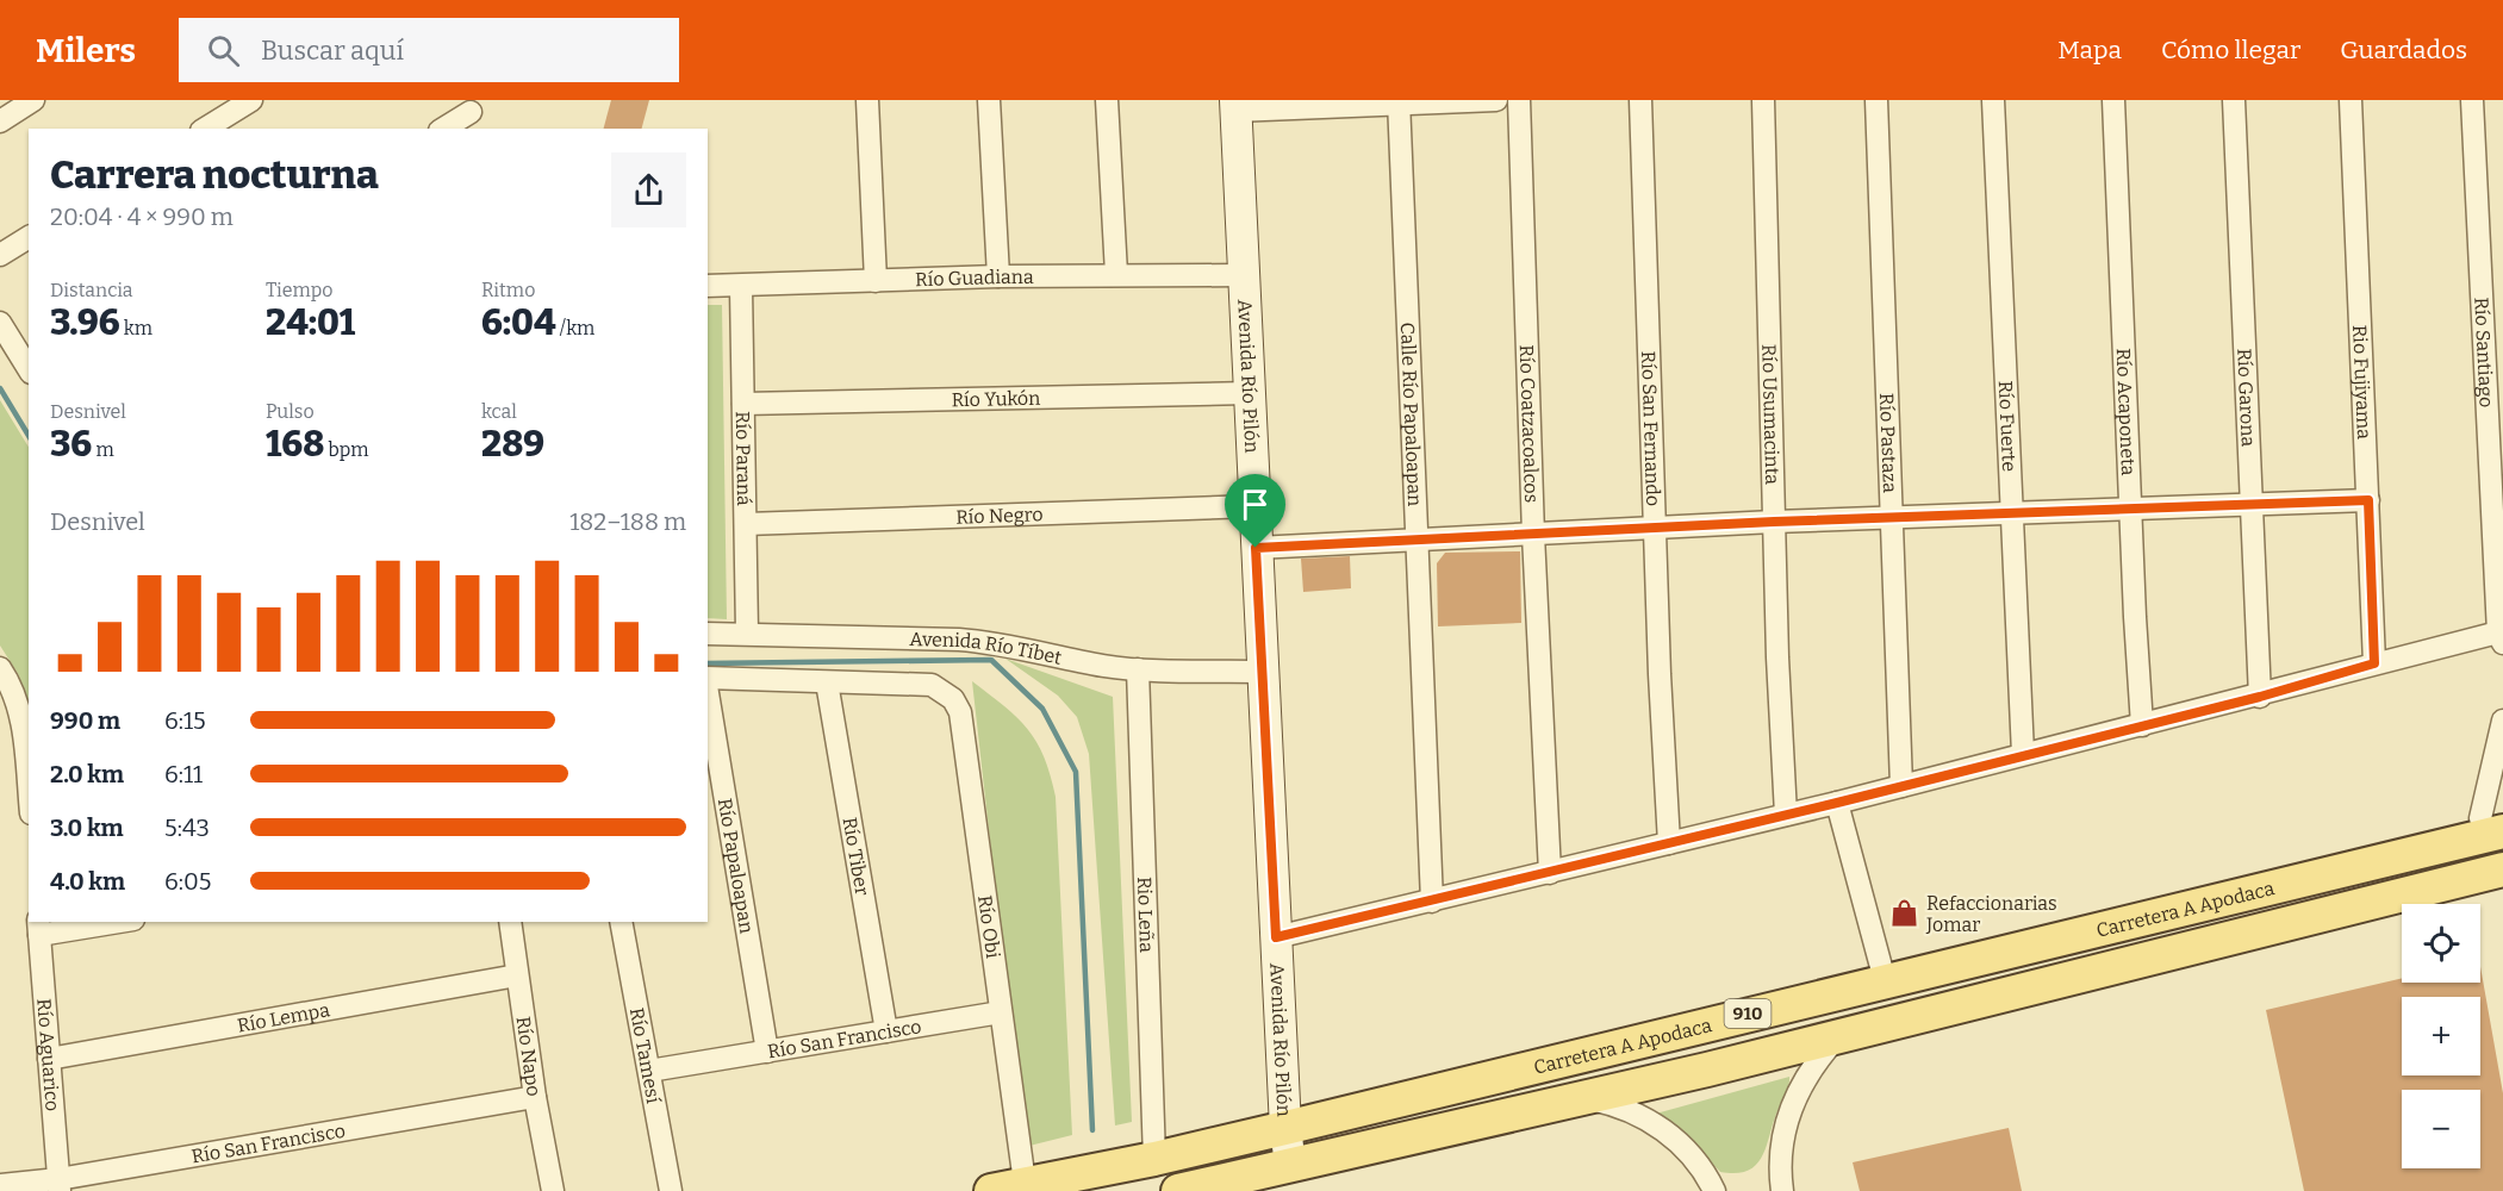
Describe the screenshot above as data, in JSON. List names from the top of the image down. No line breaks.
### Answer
{"streets":{"main road":["Avenida Río Pilón","Carretera A Apodaca","910"],"street":["Río Guadiana","Río Santiago","Rio Fujiyama","Río Yukón","Río Garona","Río Acaponeta","Calle Río Papaloapan","Río Usumacinta","Río Coatzacoalcos","Río Fuerte","Río San Fernando","Río Pastaza","Río Paraná","Río Negro","Avenida Río Tíbet","Río Tiber","Río Papaloapan","Rio Leña","Río Obi","Río Lempa","Río San Francisco","Río Aguarico","Río Tamesí","Río Napo"]},"crossings":[["Río Guadiana","Avenida Río Pilón"],["Río Guadiana","Río Paraná"],["Avenida Río Pilón","Río Yukón"],["Avenida Río Pilón","Río Negro"],["Avenida Río Pilón","Avenida Río Tíbet"],["Avenida Río Pilón","Carretera A Apodaca"],["Río Yukón","Río Paraná"],["Río Paraná","Río Negro"],["Río Paraná","Avenida Río Tíbet"],["Avenida Río Tíbet","Rio Leña"],["Río Tiber","Río Obi"],["Río Tiber","Río San Francisco"],["Río Papaloapan","Río San Francisco"],["Carretera A Apodaca","Rio Leña"],["Carretera A Apodaca","Río Obi"],["Río Obi","Río San Francisco"],["Río Lempa","Río Aguarico"],["Río Lempa","Río Napo"],["Río San Francisco","Río Aguarico"],["Río San Francisco","Río Tamesí"],["Río San Francisco","Río Napo"]],"places":{"shop":["Refaccionarias Jomar"]},"page":{"header":"Milers","search":"Buscar aquí","nav":["Mapa","Cómo llegar","Guardados"],"heading":["Carrera nocturna","20:04 · 4 × 990 m"],"stats":[["Distancia","3.96 km"],["Tiempo","24:01"],["Ritmo","6:04 /km"],["Desnivel","36 m"],["Pulso","168 bpm"],["kcal","289"]],"chart":["Desnivel","182–188 m"],"list":[{"name":"990 m","note":"6:15"},{"name":"2.0 km","note":"6:11"},{"name":"3.0 km","note":"5:43"},{"name":"4.0 km","note":"6:05"}],"map_buttons":["+","−"]}}
